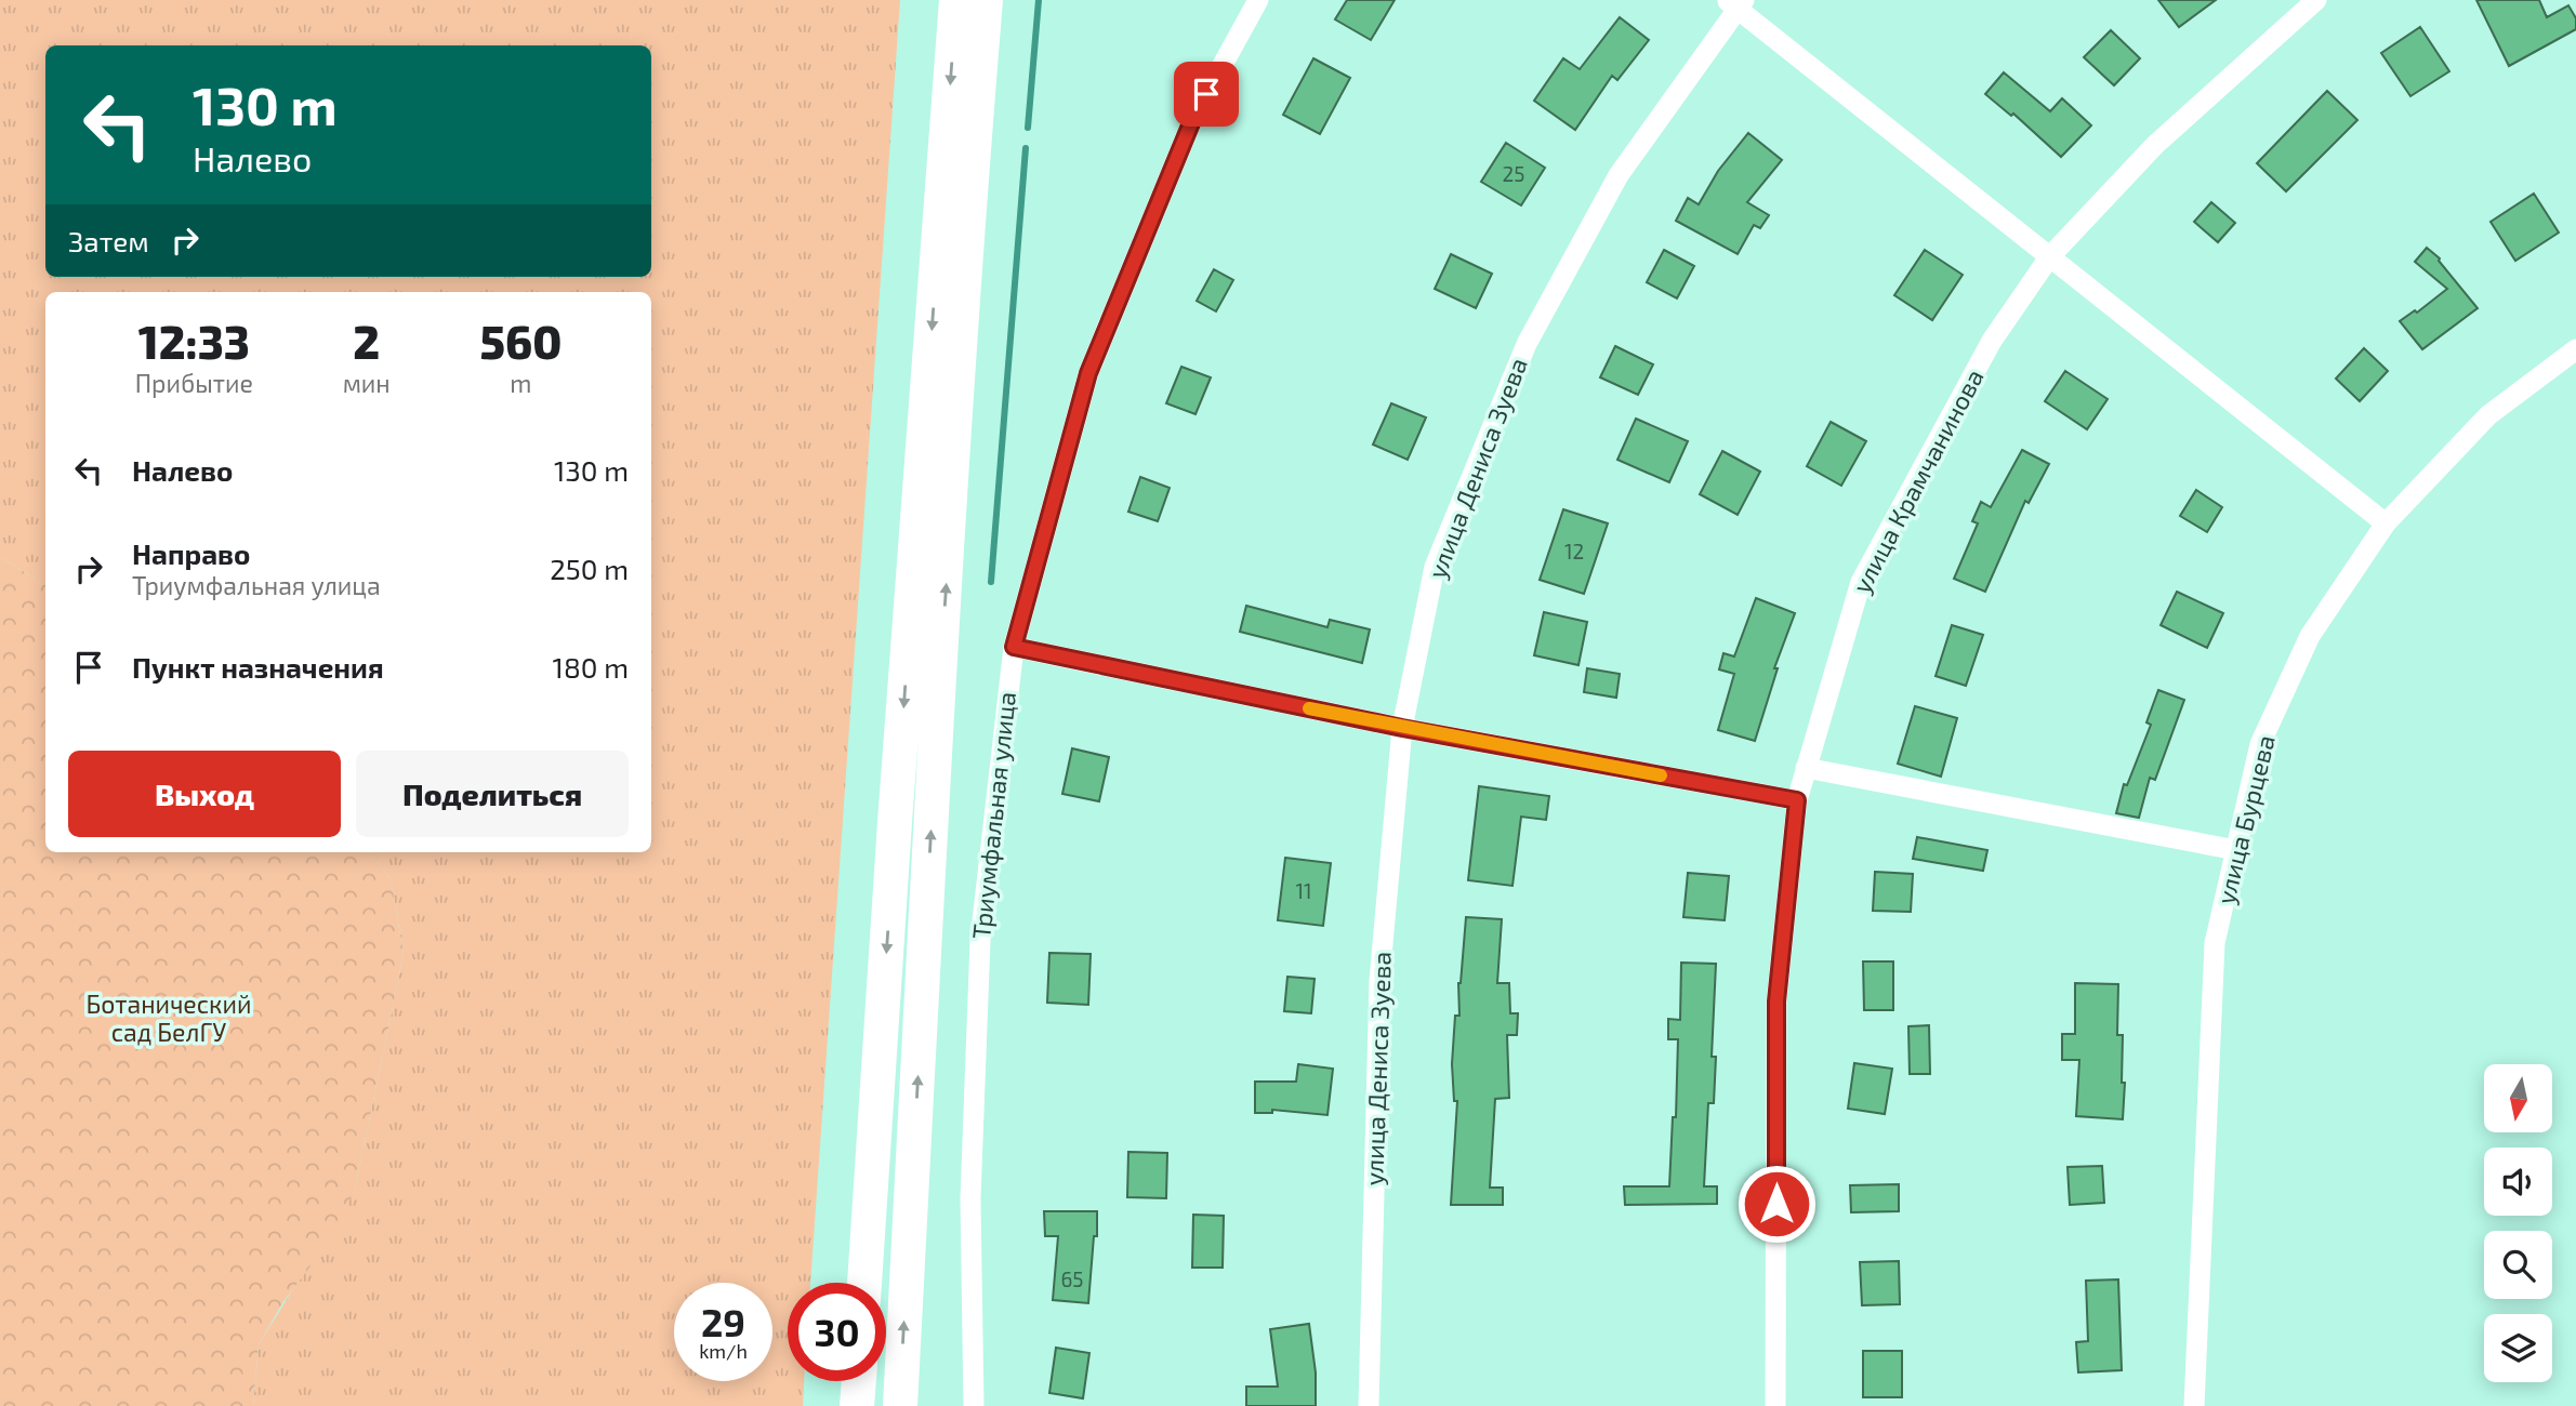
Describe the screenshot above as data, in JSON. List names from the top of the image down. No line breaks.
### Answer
{"streets":{"street":["улица Дениса Зуева","улица Крамчанинова","Триумфальная улица","улица Бурцева"]},"parks":["Ботанический сад БелГУ"],"house_numbers":["25","12","11","65"],"north":"bottom","page":{"turn":["130 m","Налево"],"then":"Затем","eta":["12:33","Прибытие","2","мин","560","m"],"list":[{"name":"Налево","value":"130 m"},{"name":"Направо","note":"Триумфальная улица","value":"250 m"},{"name":"Пункт назначения","value":"180 m"}],"buttons":["Выход","Поделиться"],"speed":"29 km/h","limit":"30"}}
